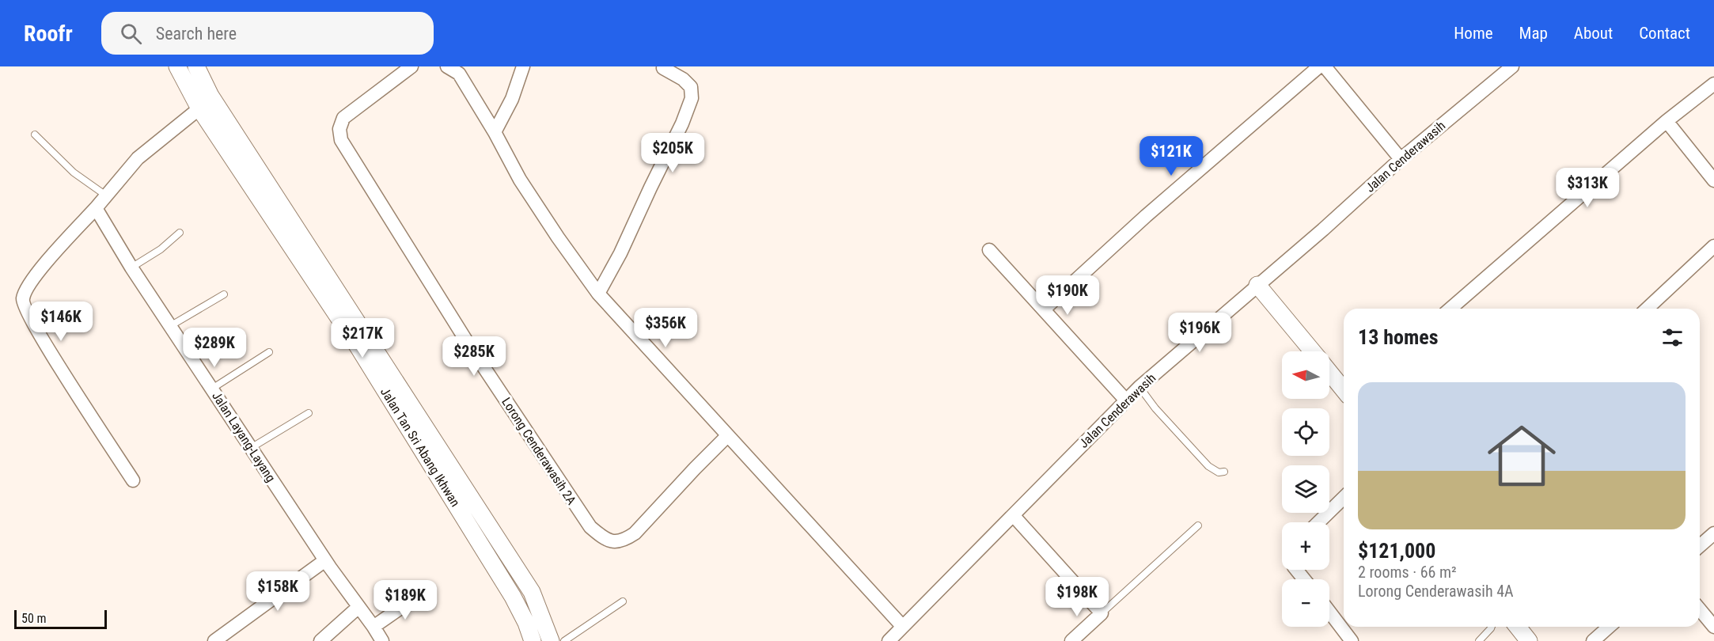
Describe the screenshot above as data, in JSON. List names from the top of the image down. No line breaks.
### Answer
{"streets":{"street":["Jalan Cenderawasih","Jalan Layang-Layang","Jalan Tan Sri Abang Ikhwan","Lorong Cenderawasih 2A"]},"scale_bar":"50 m","north":"left","page":{"header":"Roofr","search":"Search here","nav":["Home","Map","About","Contact"],"price":["$205K","$121K","$313K","$190K","$146K","$356K","$196K","$217K","$289K","$285K","$158K","$198K","$189K"],"heading":"13 homes","map_buttons":["+","−"],"list":[{"name":"$121,000","note":"2 rooms · 66 m² · Lorong Cenderawasih 4A"}],"scale":"50 m"}}
